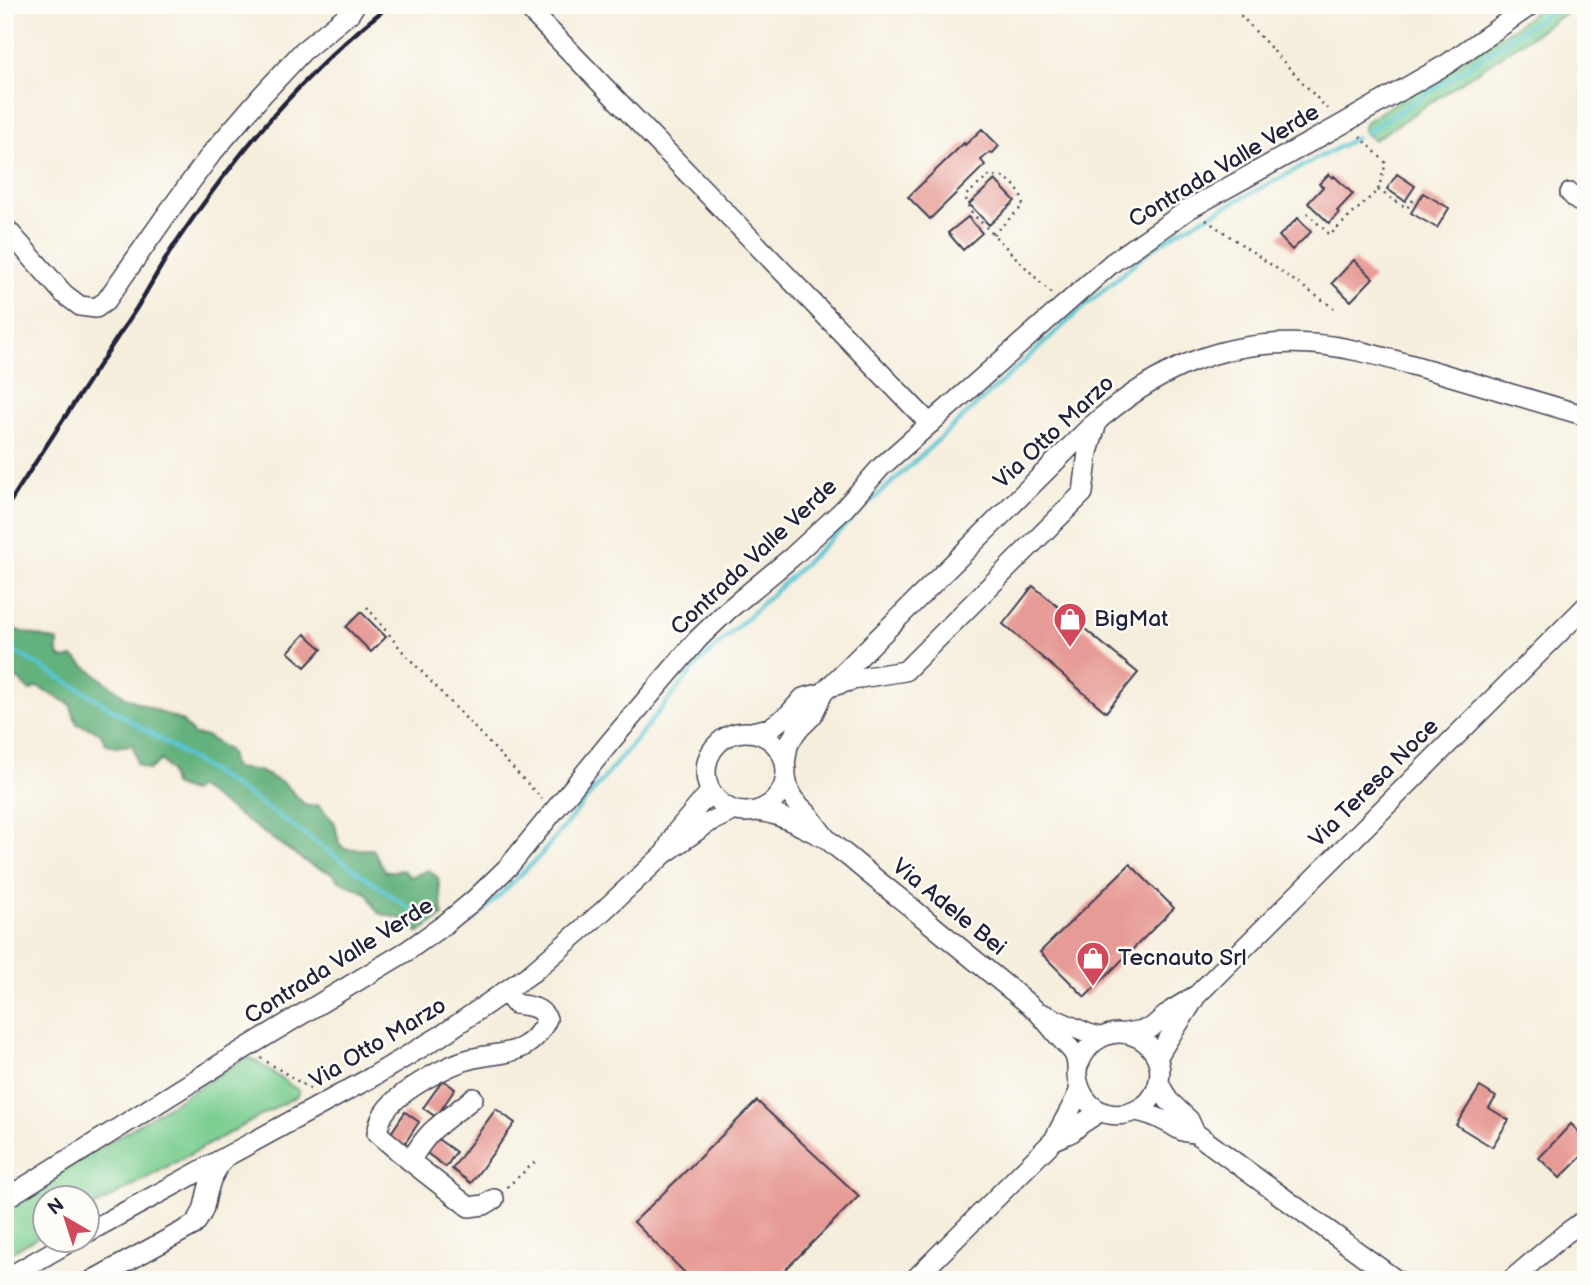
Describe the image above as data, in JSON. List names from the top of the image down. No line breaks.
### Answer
{"streets":{"street":["Contrada Valle Verde","Via Otto Marzo","Via Teresa Noce","Via Adele Bei"]},"crossings":[["Via Teresa Noce","Via Adele Bei"]],"places":{"shop":["BigMat","Tecnauto Srl"]},"north":"top left"}
